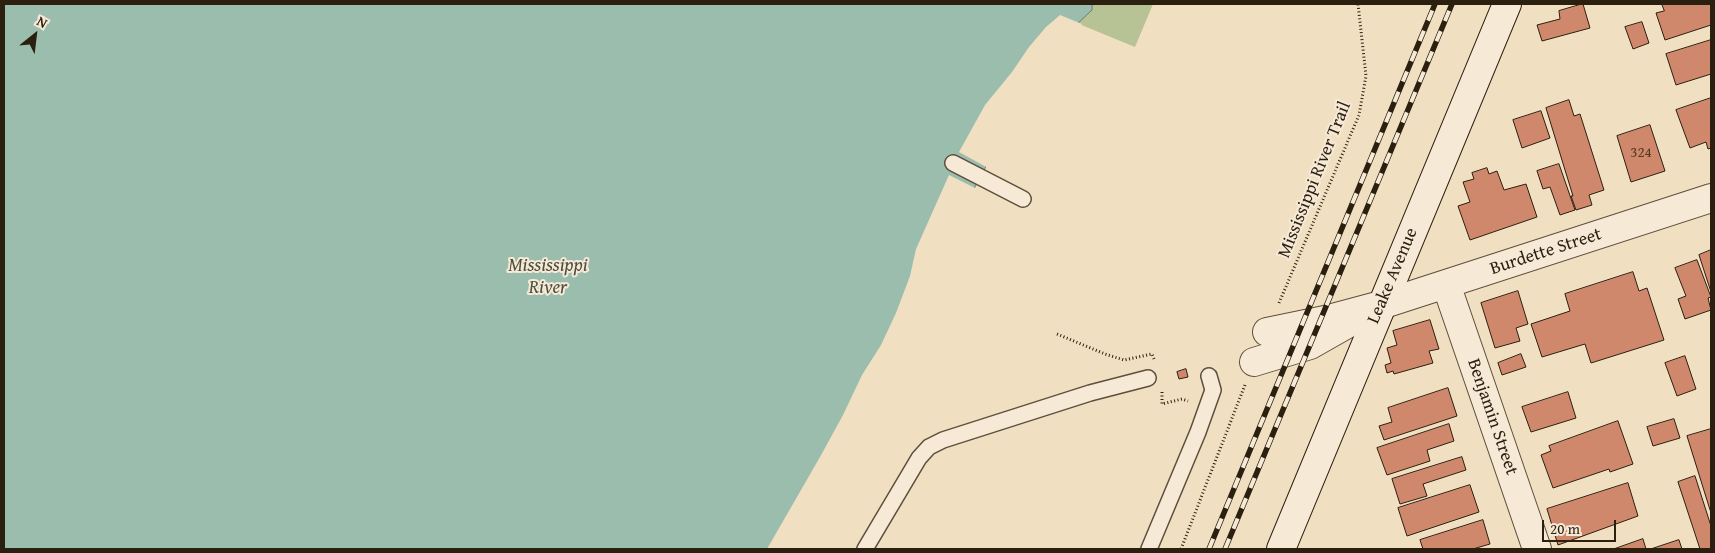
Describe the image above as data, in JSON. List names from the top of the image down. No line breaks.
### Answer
{"streets":{"street":["Burdette Street","Leake Avenue","Benjamin Street"],"path":["Mississippi River Trail"]},"crossings":[["Burdette Street","Leake Avenue"],["Burdette Street","Benjamin Street"]],"water":["Mississippi River"],"house_numbers":["324"],"scale_bar":"20 m","north":"top right"}
